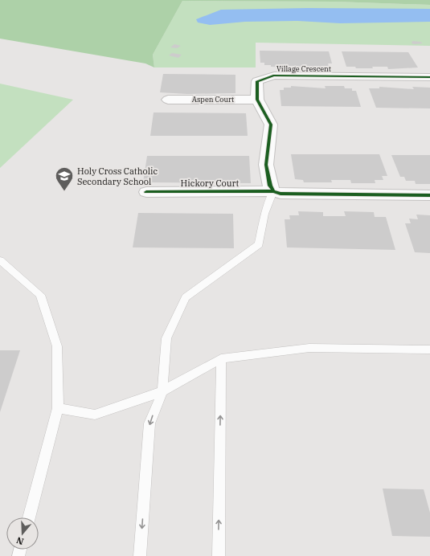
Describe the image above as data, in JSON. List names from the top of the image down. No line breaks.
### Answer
{"streets":{"street":["Village Crescent","Aspen Court","Hickory Court"]},"crossings":[["Village Crescent","Aspen Court"],["Village Crescent","Hickory Court"]],"places":{"school or university":["Holy Cross Catholic Secondary School"]},"north":"bottom"}
